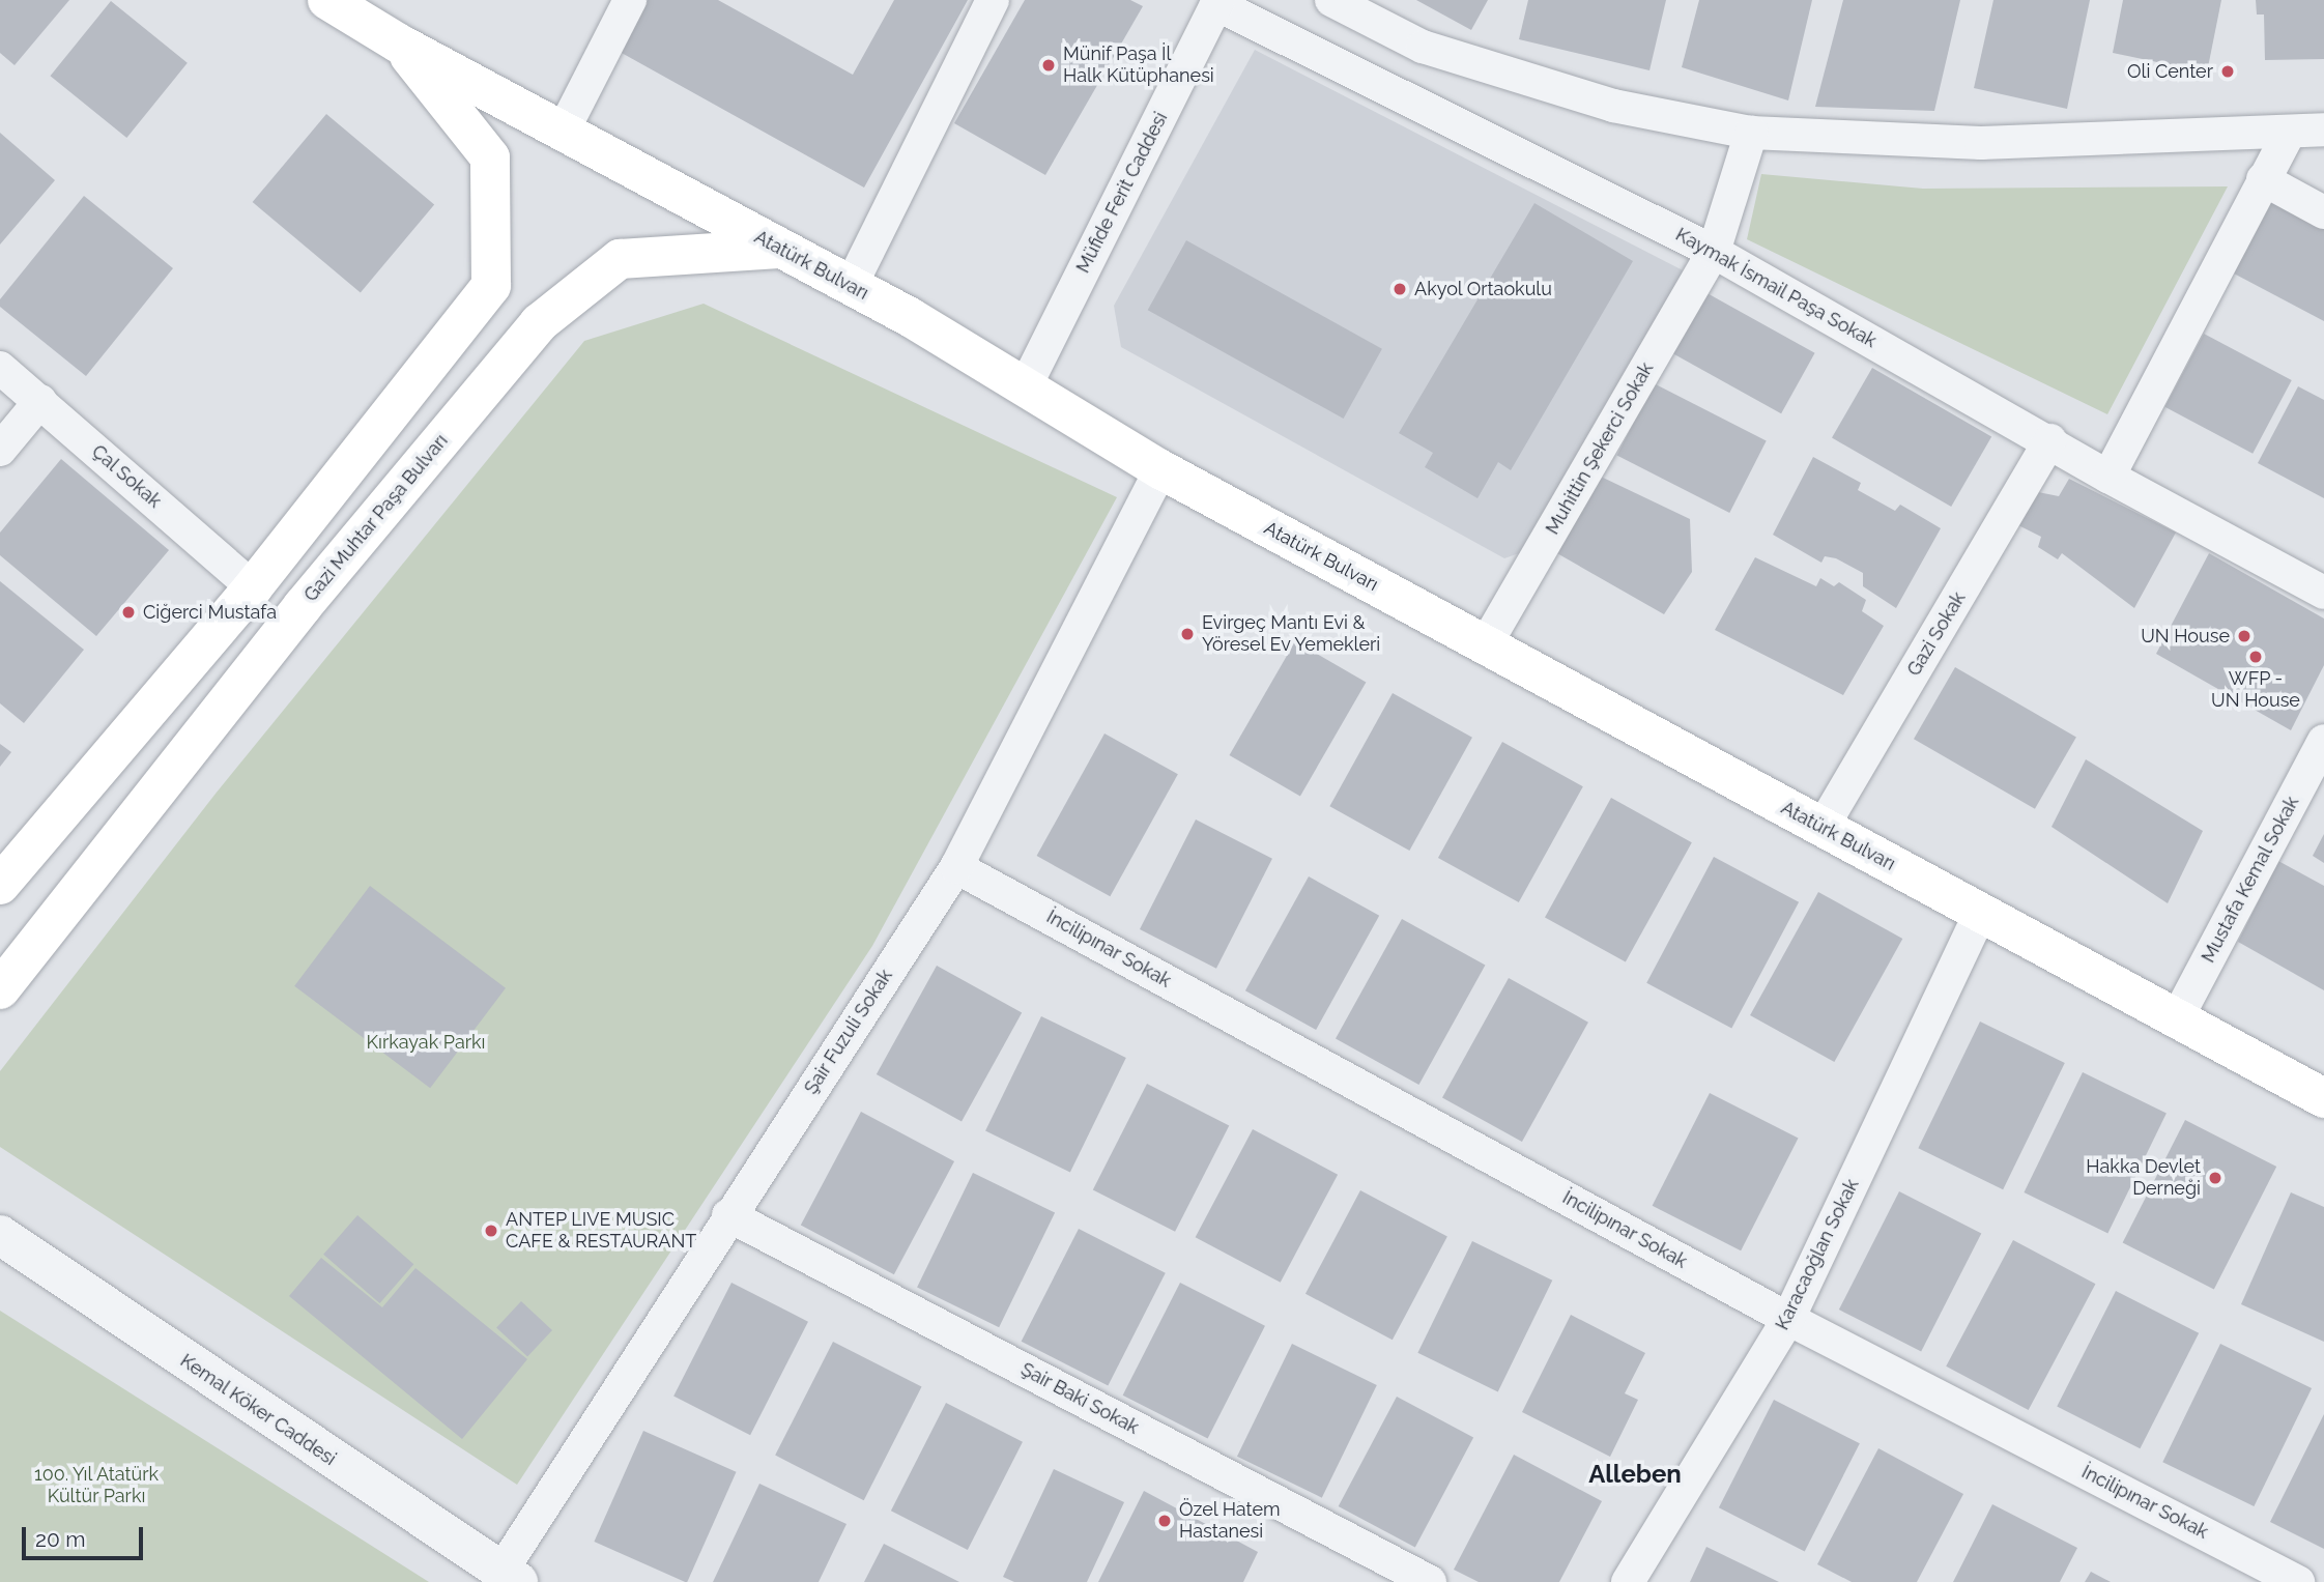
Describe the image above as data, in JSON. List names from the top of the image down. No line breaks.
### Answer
{"streets":{"main road":["Atatürk Bulvarı","Gazi Muhtar Paşa Bulvarı"],"street":["Müfide Ferit Caddesi","Kaymak İsmail Paşa Sokak","Muhittin Şekerci Sokak","Çal Sokak","Gazi Sokak","Mustafa Kemal Sokak","İncilipınar Sokak","Şair Fuzuli Sokak","Karacaoğlan Sokak","Şair Baki Sokak","Kemal Köker Caddesi"]},"crossings":[["Müfide Ferit Caddesi","Atatürk Bulvarı"],["Müfide Ferit Caddesi","Kaymak İsmail Paşa Sokak"],["Atatürk Bulvarı","Muhittin Şekerci Sokak"],["Atatürk Bulvarı","Gazi Muhtar Paşa Bulvarı"],["Atatürk Bulvarı","Gazi Sokak"],["Atatürk Bulvarı","Mustafa Kemal Sokak"],["Atatürk Bulvarı","Şair Fuzuli Sokak"],["Atatürk Bulvarı","Karacaoğlan Sokak"],["Kaymak İsmail Paşa Sokak","Muhittin Şekerci Sokak"],["Kaymak İsmail Paşa Sokak","Gazi Sokak"],["İncilipınar Sokak","Şair Fuzuli Sokak"],["İncilipınar Sokak","Karacaoğlan Sokak"],["Şair Fuzuli Sokak","Şair Baki Sokak"],["Şair Fuzuli Sokak","Kemal Köker Caddesi"]],"districts":["Alleben"],"parks":["Kırkayak Parkı","100. Yıl Atatürk Kültür Parkı"],"places":["Münif Paşa İl Halk Kütüphanesi","Oli Center","Akyol Ortaokulu","Ciğerci Mustafa","Evirgeç Mantı Evi & Yöresel Ev Yemekleri","UN House","WFP - UN House","Hakka Devlet Derneği","ANTEP LIVE MUSIC CAFE & RESTAURANT","Özel Hatem Hastanesi"],"scale_bar":"20 m"}
